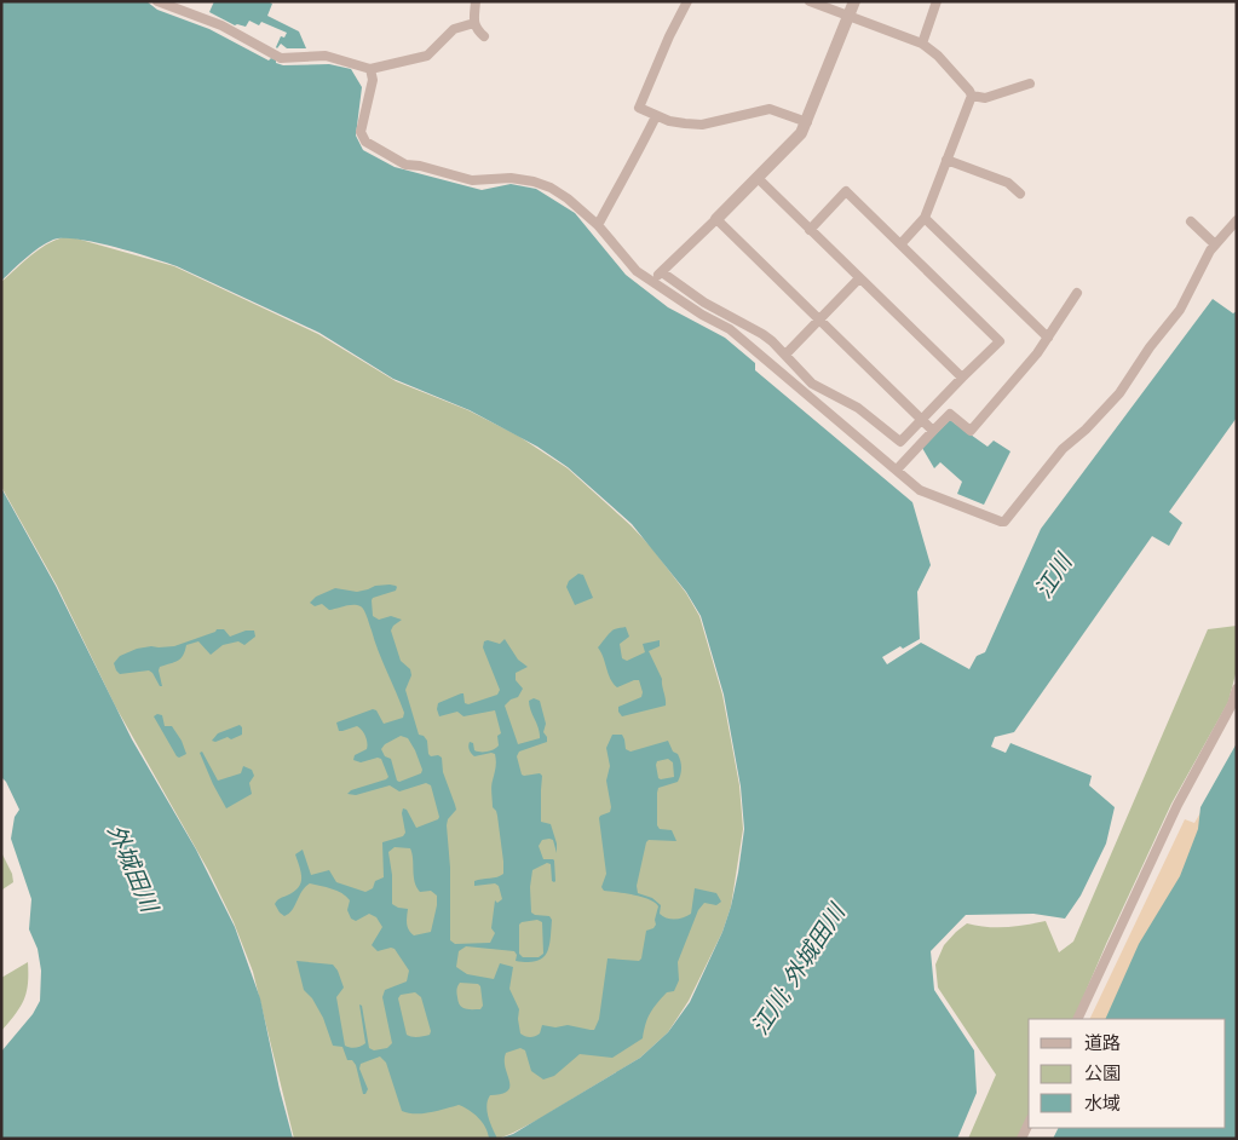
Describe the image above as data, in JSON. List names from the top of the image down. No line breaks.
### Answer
{"water":["江川","外城田川","江川; 外城田川"],"legend":["道路","公園","水域"]}
